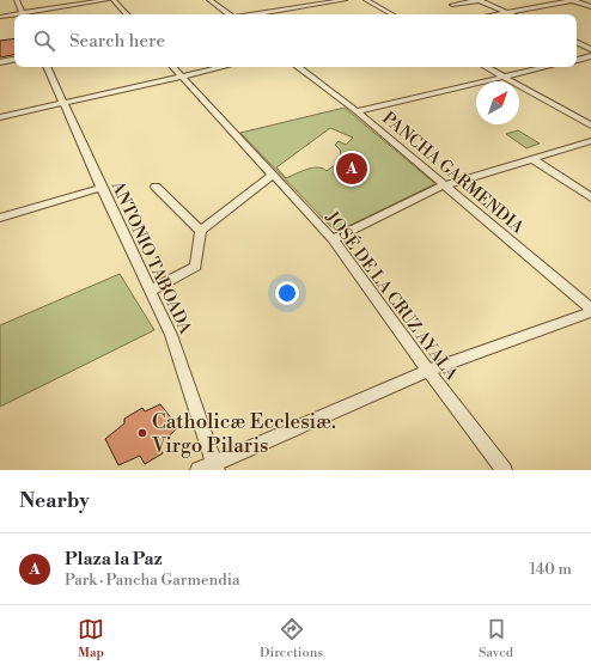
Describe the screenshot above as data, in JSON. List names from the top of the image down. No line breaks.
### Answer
{"streets":{"street":["PANCHA GARMENDIA","ANTONIO TABOADA","JOSÉ DE LA CRUZ AYALA"]},"places":["Catholicæ Ecclesiæ. Virgo Pilaris"],"north":"top right","page":{"search":"Search here","pins":"A","heading":"Nearby","list":[{"mark":"A","name":"Plaza la Paz","note":"Park · Pancha Garmendia","value":"140 m"}],"nav":["Map","Directions","Saved"]}}
